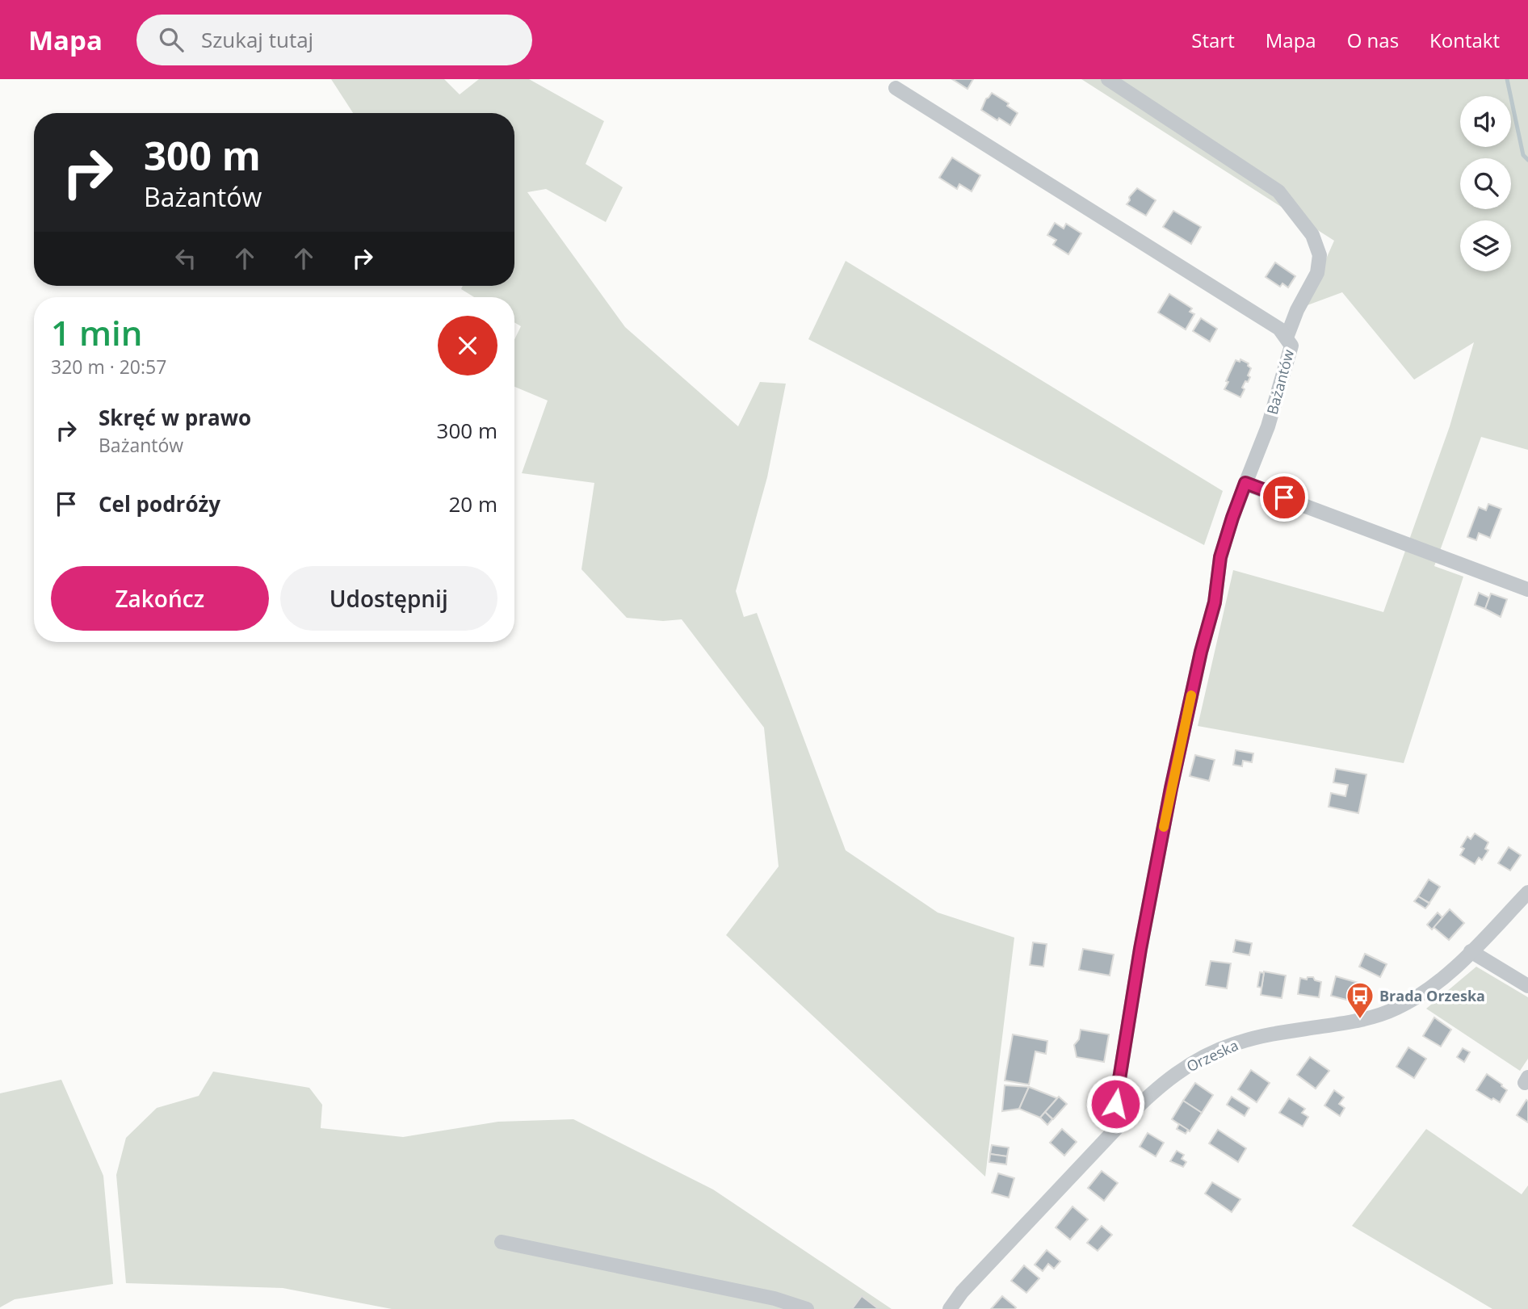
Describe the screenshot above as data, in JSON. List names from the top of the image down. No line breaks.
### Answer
{"streets":{"street":["Bażantów","Orzeska"]},"crossings":[["Bażantów","Orzeska"]],"places":{"bus stop":["Brada Orzeska"]},"page":{"header":"Mapa","search":"Szukaj tutaj","nav":["Start","Mapa","O nas","Kontakt"],"turn":["300 m","Bażantów"],"heading":["1 min","320 m · 20:57"],"list":[{"name":"Skręć w prawo","note":"Bażantów","value":"300 m"},{"name":"Cel podróży","value":"20 m"}],"buttons":["Zakończ","Udostępnij"]}}
